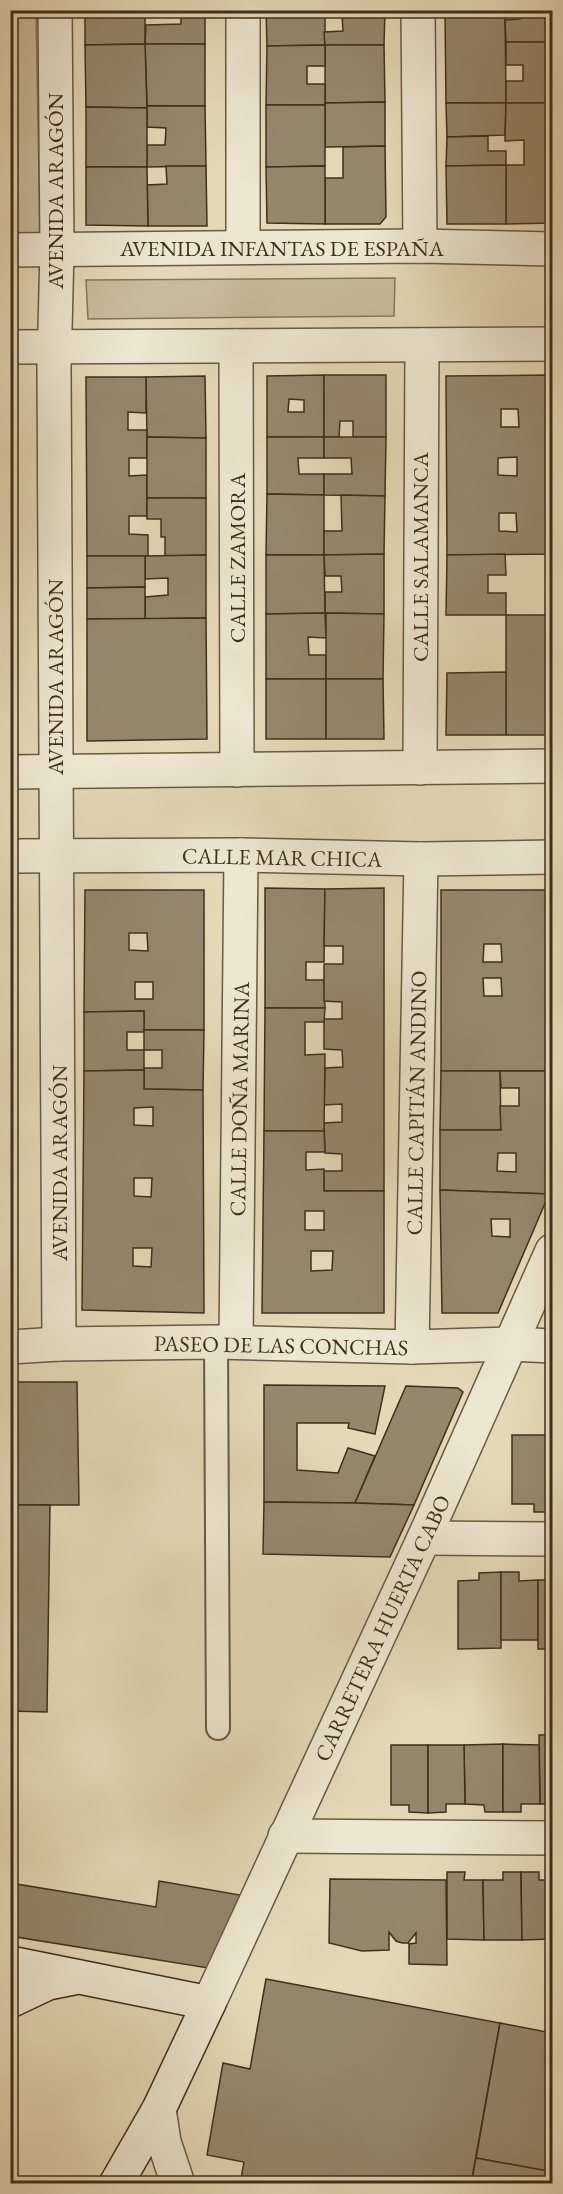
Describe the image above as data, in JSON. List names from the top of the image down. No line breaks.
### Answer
{"streets":{"street":["AVENIDA ARAGÓN","AVENIDA INFANTAS DE ESPAÑA","CALLE SALAMANCA","CALLE ZAMORA","CALLE MAR CHICA","CALLE DOÑA MARINA","CALLE CAPITÁN ANDINO","PASEO DE LAS CONCHAS","CARRETERA HUERTA CABO"]},"crossings":[["AVENIDA ARAGÓN","AVENIDA INFANTAS DE ESPAÑA"],["AVENIDA ARAGÓN","CALLE MAR CHICA"],["AVENIDA ARAGÓN","PASEO DE LAS CONCHAS"],["CALLE MAR CHICA","CALLE DOÑA MARINA"],["CALLE MAR CHICA","CALLE CAPITÁN ANDINO"],["CALLE DOÑA MARINA","PASEO DE LAS CONCHAS"],["CALLE CAPITÁN ANDINO","PASEO DE LAS CONCHAS"],["PASEO DE LAS CONCHAS","CARRETERA HUERTA CABO"]]}
